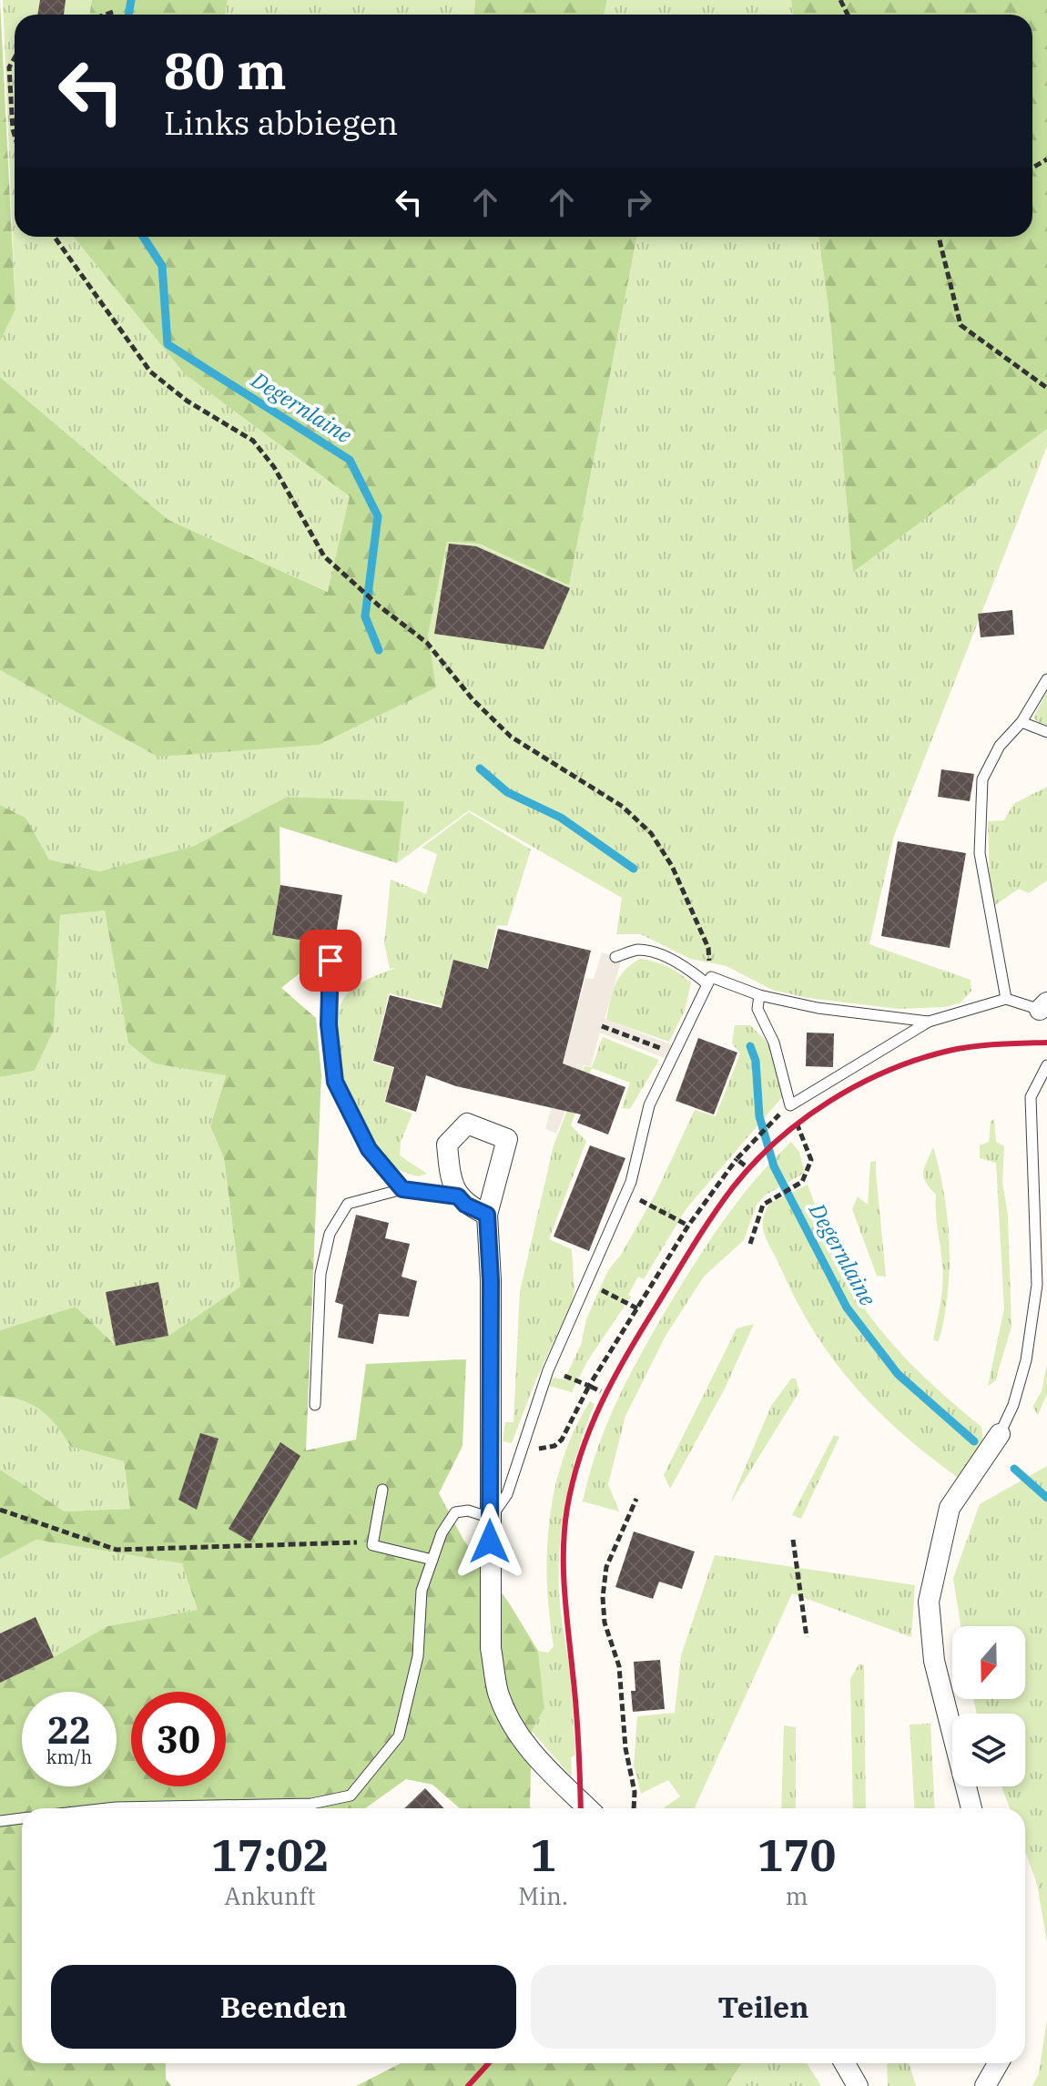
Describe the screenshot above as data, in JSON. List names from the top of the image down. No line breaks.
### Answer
{"water":["Degernlaine"],"north":"bottom","page":{"turn":["80 m","Links abbiegen"],"speed":"22 km/h","limit":"30","eta":["17:02","Ankunft","1","Min.","170","m"],"buttons":["Beenden","Teilen"]}}
